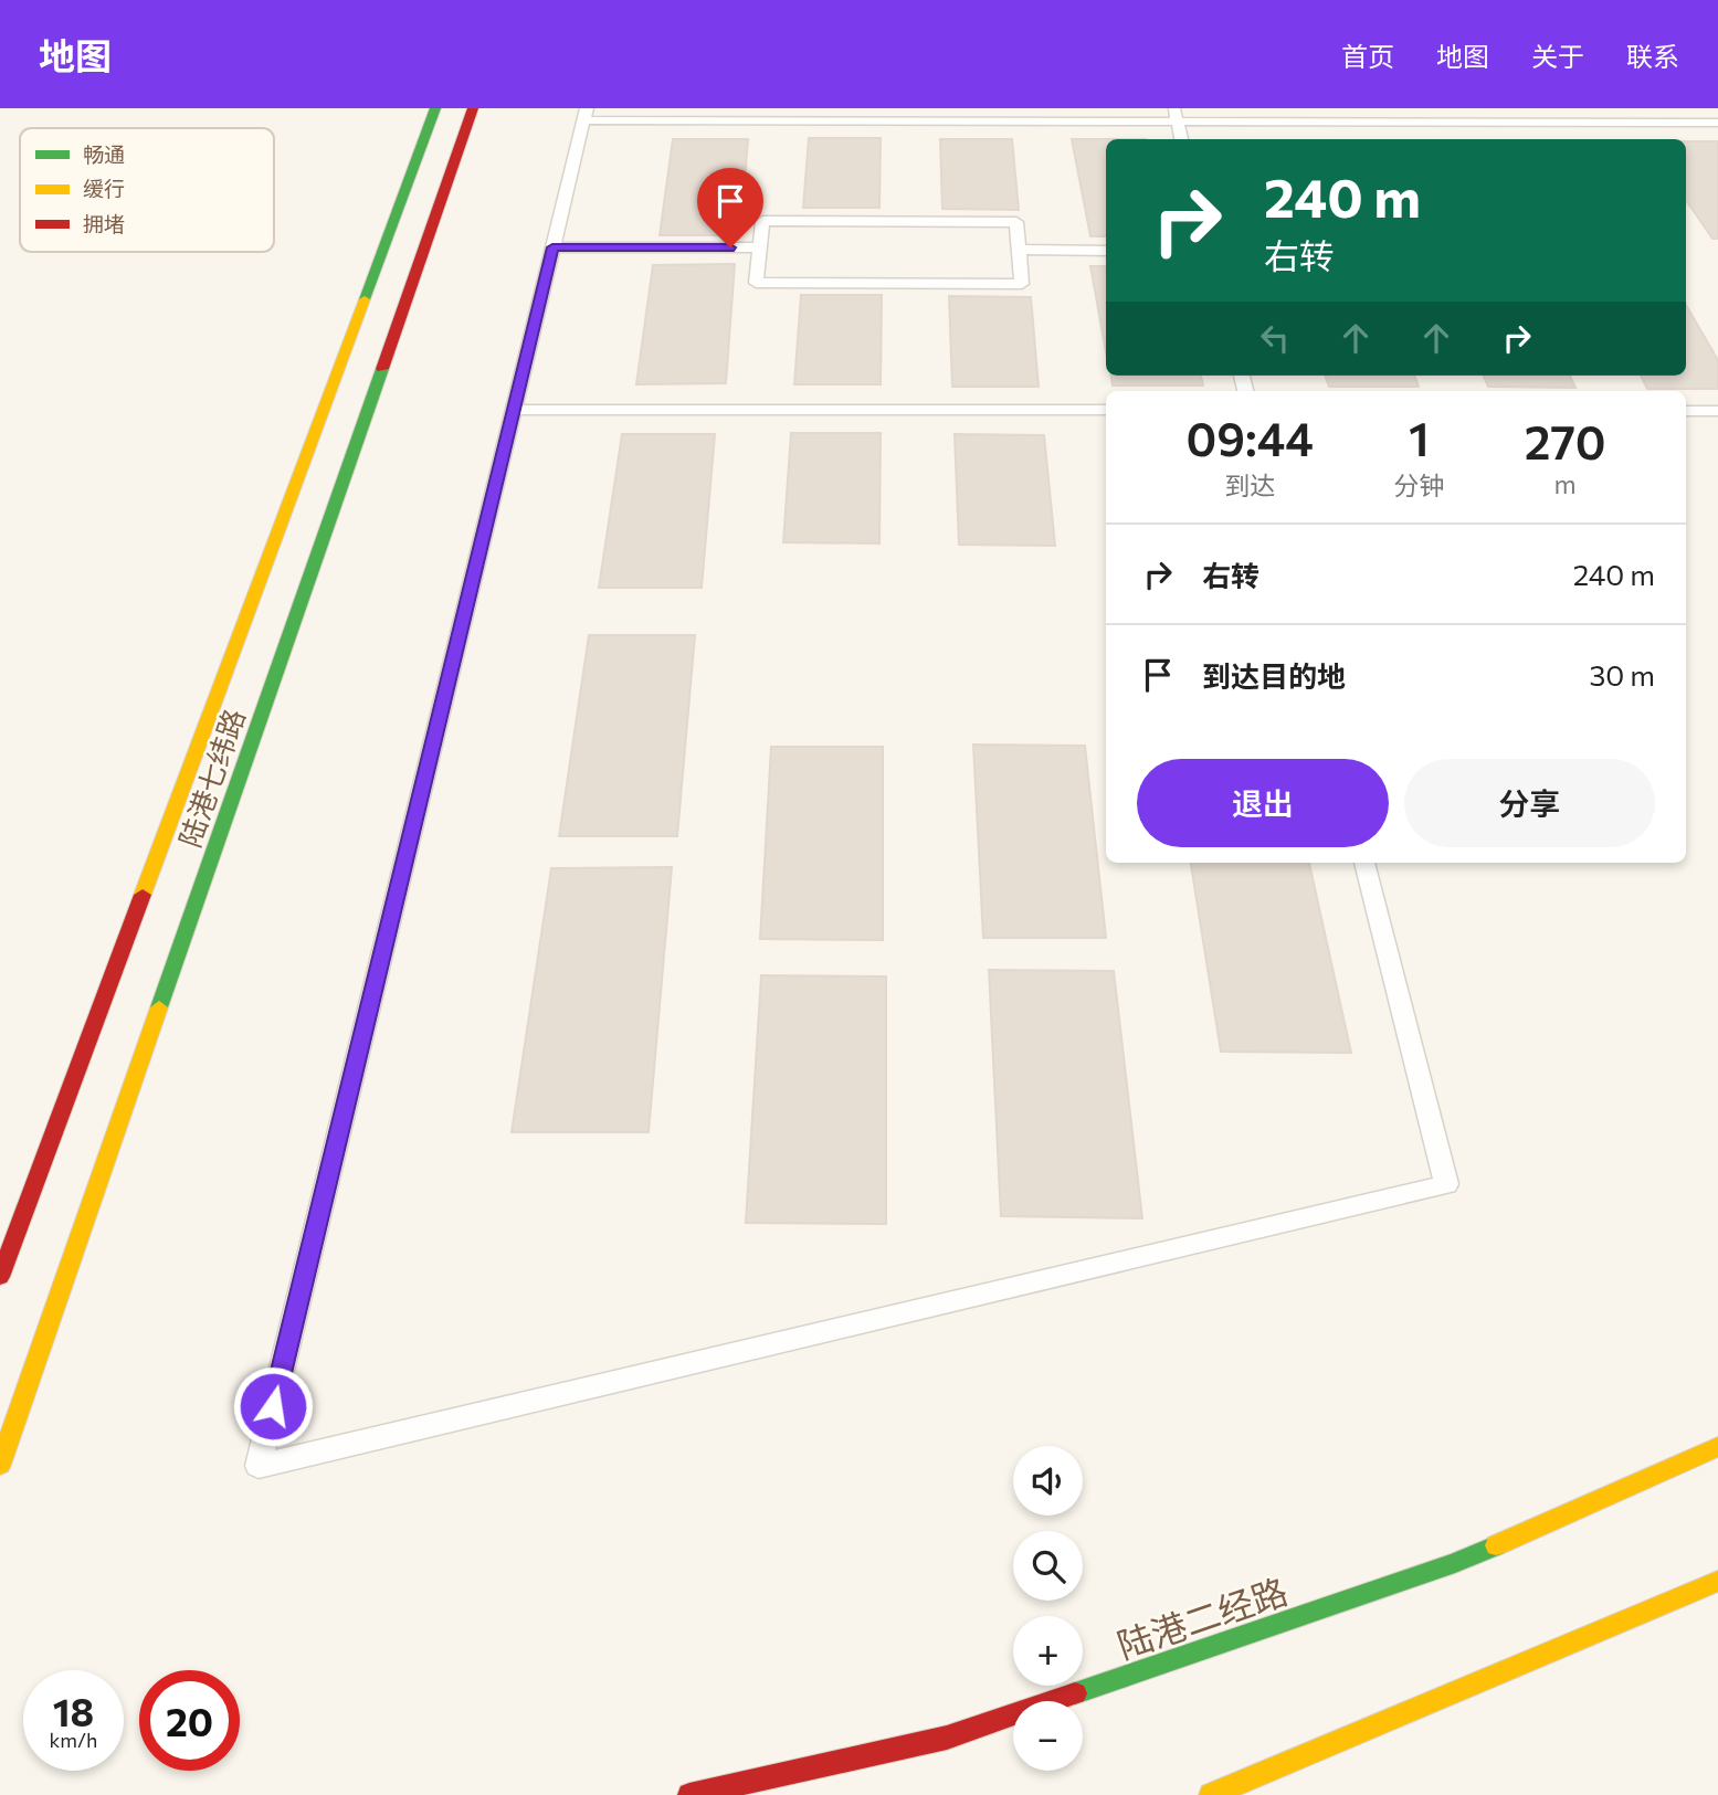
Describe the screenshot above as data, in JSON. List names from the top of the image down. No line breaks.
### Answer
{"streets":{"street":["陆港七纬路","陆港二经路"]},"legend":["畅通","缓行","拥堵"],"page":{"header":"地图","nav":["首页","地图","关于","联系"],"turn":["240 m","右转"],"eta":["09:44","到达","1","分钟","270","m"],"list":[{"name":"右转","value":"240 m"},{"name":"到达目的地","value":"30 m"}],"buttons":["退出","分享"],"map_buttons":["+","−"],"speed":"18 km/h","limit":"20"}}
